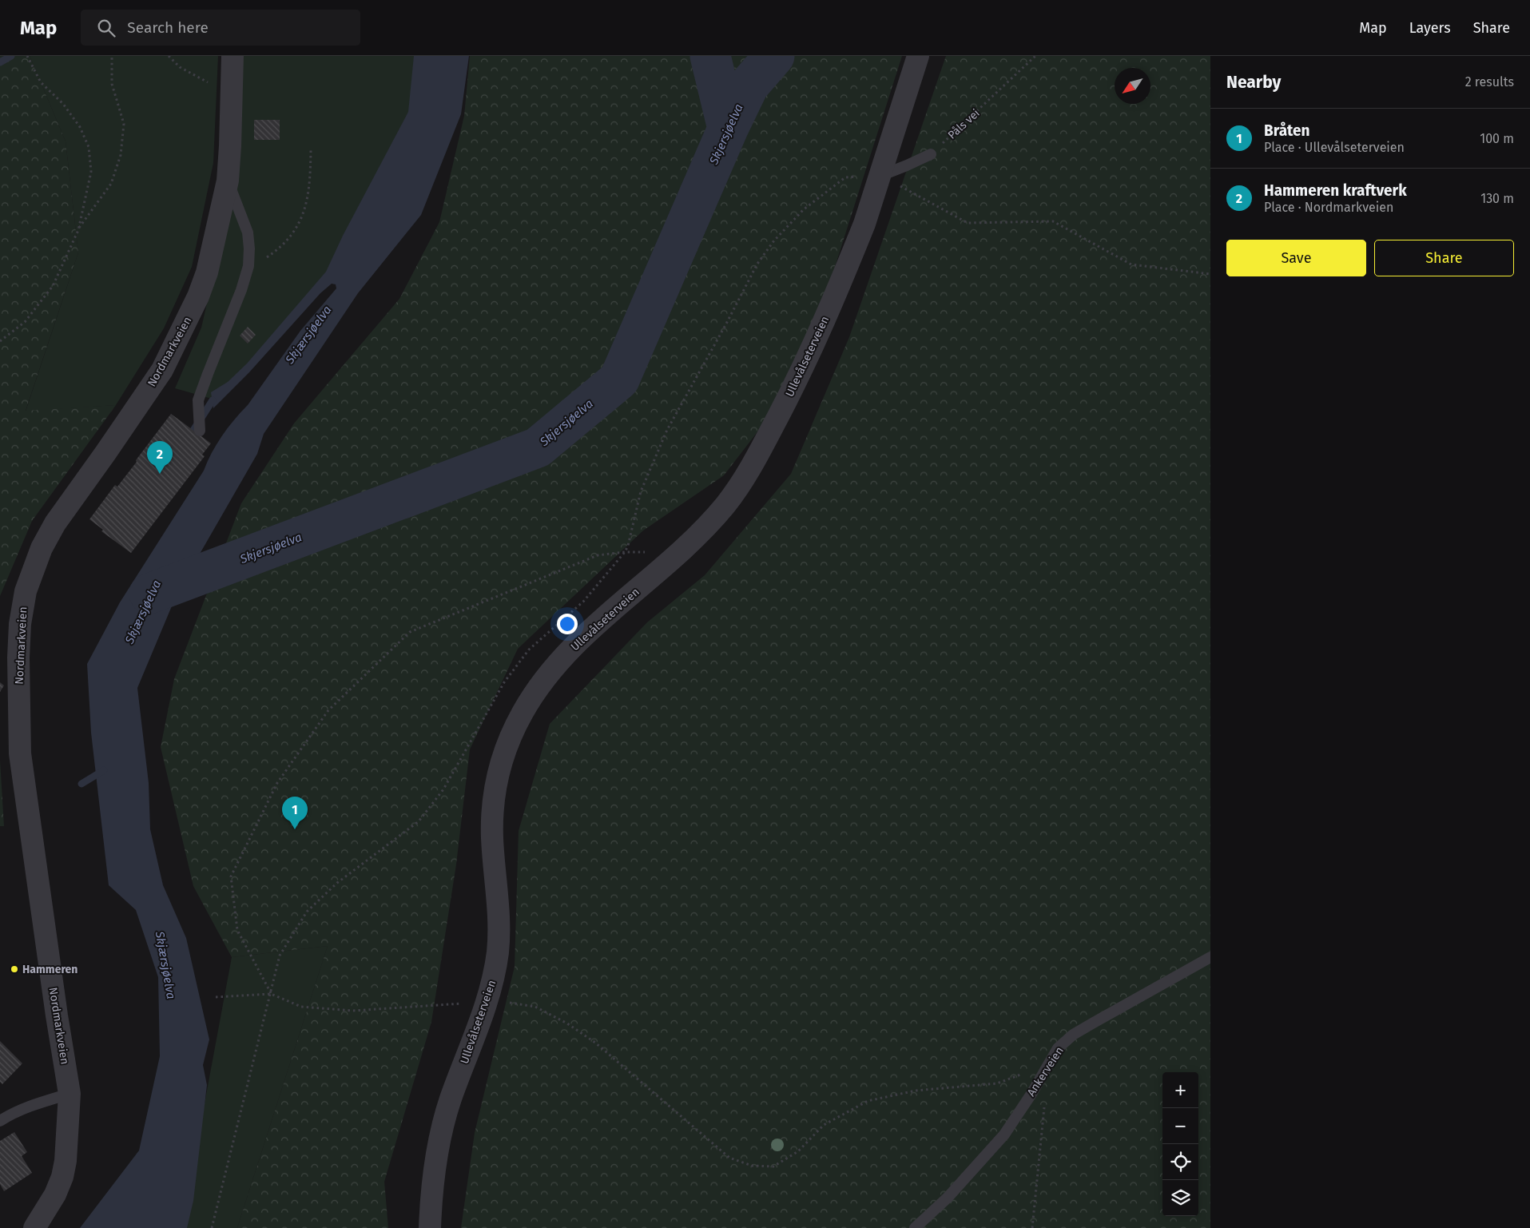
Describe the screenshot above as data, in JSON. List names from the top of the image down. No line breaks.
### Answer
{"streets":{"street":["Nordmarkveien","Ullevålseterveien"],"lane":["Ankerveien"],"path":["Påls vei"]},"water":["Skjersjøelva","Skjærsjøelva"],"places":["Hammeren"],"north":"bottom left","page":{"header":"Map","search":"Search here","nav":["Map","Layers","Share"],"heading":["Nearby","2 results"],"list":[{"mark":"1","name":"Bråten","note":"Place · Ullevålseterveien","value":"100 m"},{"mark":"2","name":"Hammeren kraftverk","note":"Place · Nordmarkveien","value":"130 m"}],"buttons":["Save","Share"],"pins":["2","1"],"map_buttons":["+","−"]}}
